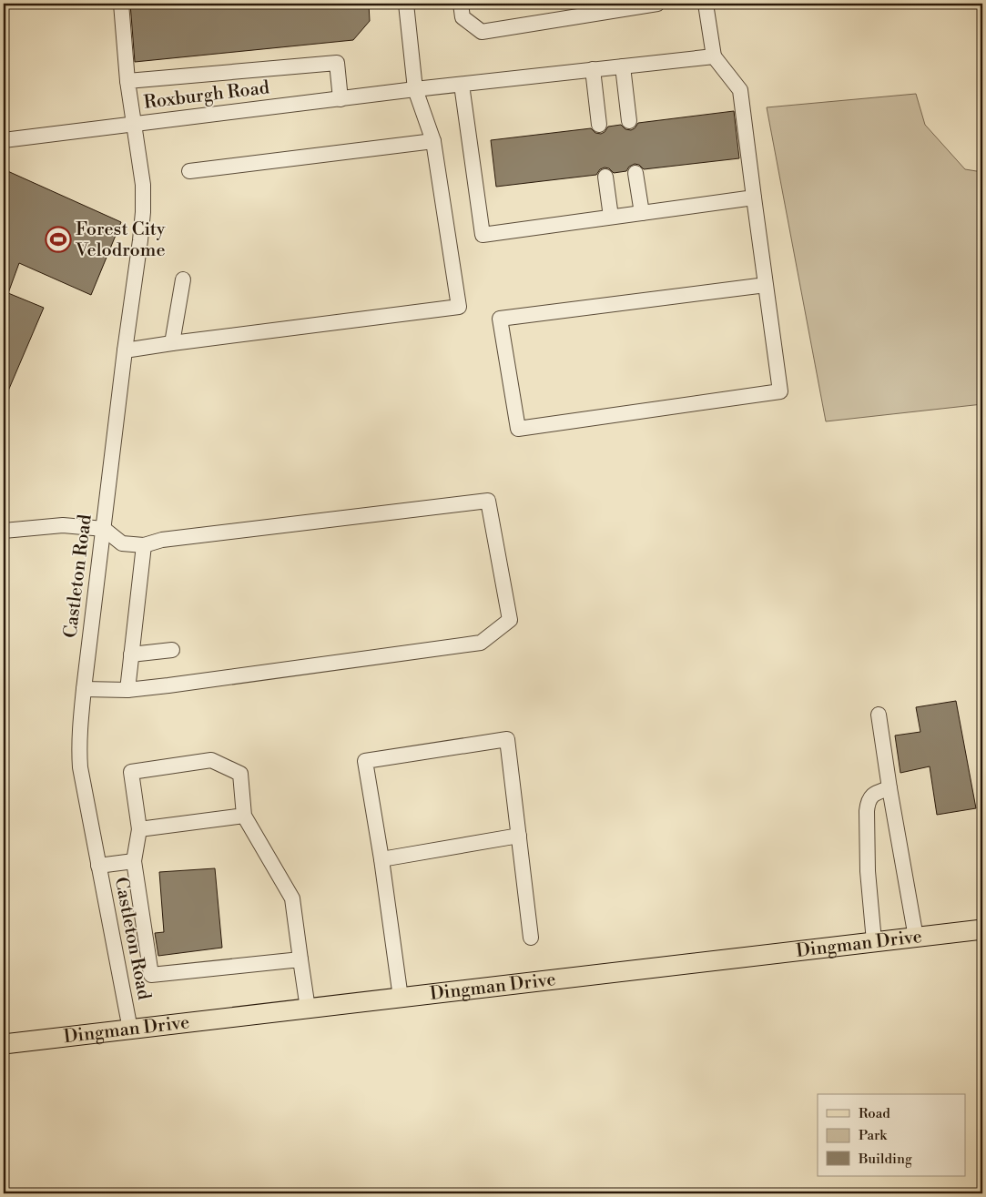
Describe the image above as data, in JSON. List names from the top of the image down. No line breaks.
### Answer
{"streets":{"main road":["Dingman Drive"],"street":["Roxburgh Road","Castleton Road"]},"crossings":[["Roxburgh Road","Castleton Road"],["Castleton Road","Dingman Drive"]],"places":{"sports":["Forest City Velodrome"]},"legend":["Road","Park","Building"]}
